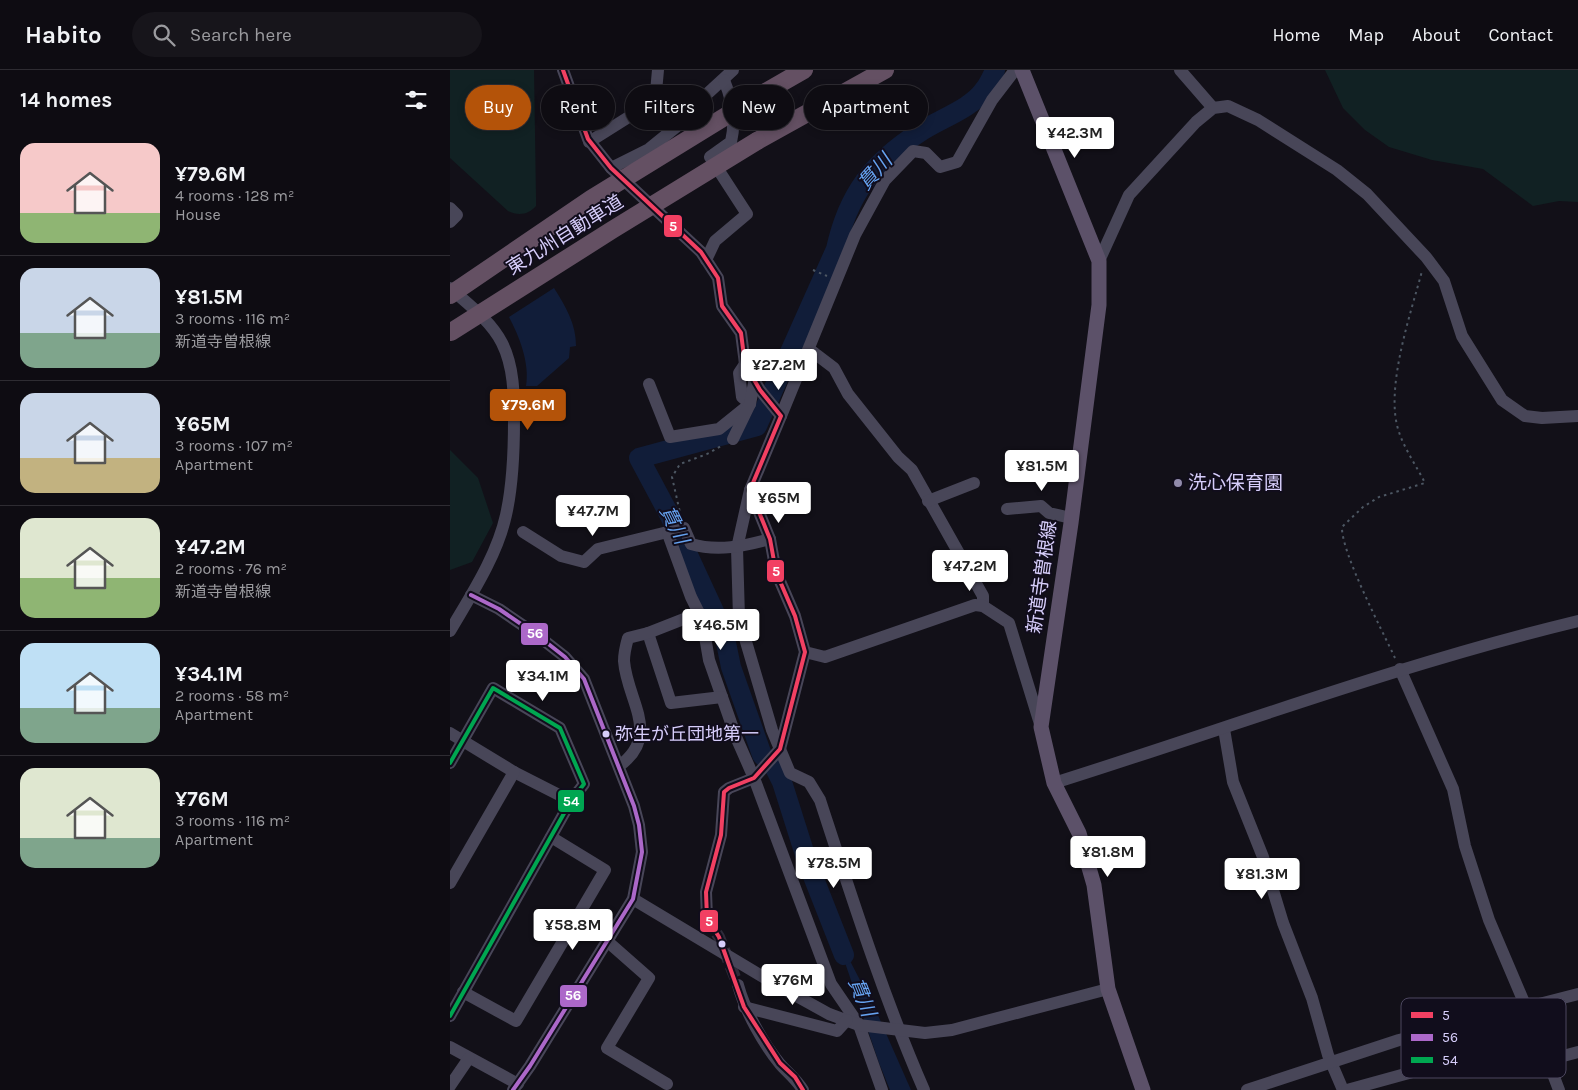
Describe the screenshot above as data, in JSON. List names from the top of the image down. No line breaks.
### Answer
{"streets":{"highway":["東九州自動車道"],"main road":["新道寺曽根線"]},"water":["貫川"],"places":["洗心保育園","弥生が丘団地第一"],"lines":["transit line 5","transit line 56","transit line 54"],"legend":["5","56","54"],"page":{"header":"Habito","search":"Search here","nav":["Home","Map","About","Contact"],"heading":"14 homes","chip":["Buy","Rent","Filters","New","Apartment"],"price":["¥42.3M","¥27.2M","¥79.6M","¥81.5M","¥65M","¥47.7M","¥47.2M","¥46.5M","¥34.1M","¥81.8M","¥78.5M","¥81.3M","¥58.8M","¥76M"],"list":[{"name":"¥79.6M","note":"4 rooms · 128 m² · House"},{"name":"¥81.5M","note":"3 rooms · 116 m² · 新道寺曽根線"},{"name":"¥65M","note":"3 rooms · 107 m² · Apartment"},{"name":"¥47.2M","note":"2 rooms · 76 m² · 新道寺曽根線"},{"name":"¥34.1M","note":"2 rooms · 58 m² · Apartment"},{"name":"¥76M","note":"3 rooms · 116 m² · Apartment"}]}}
